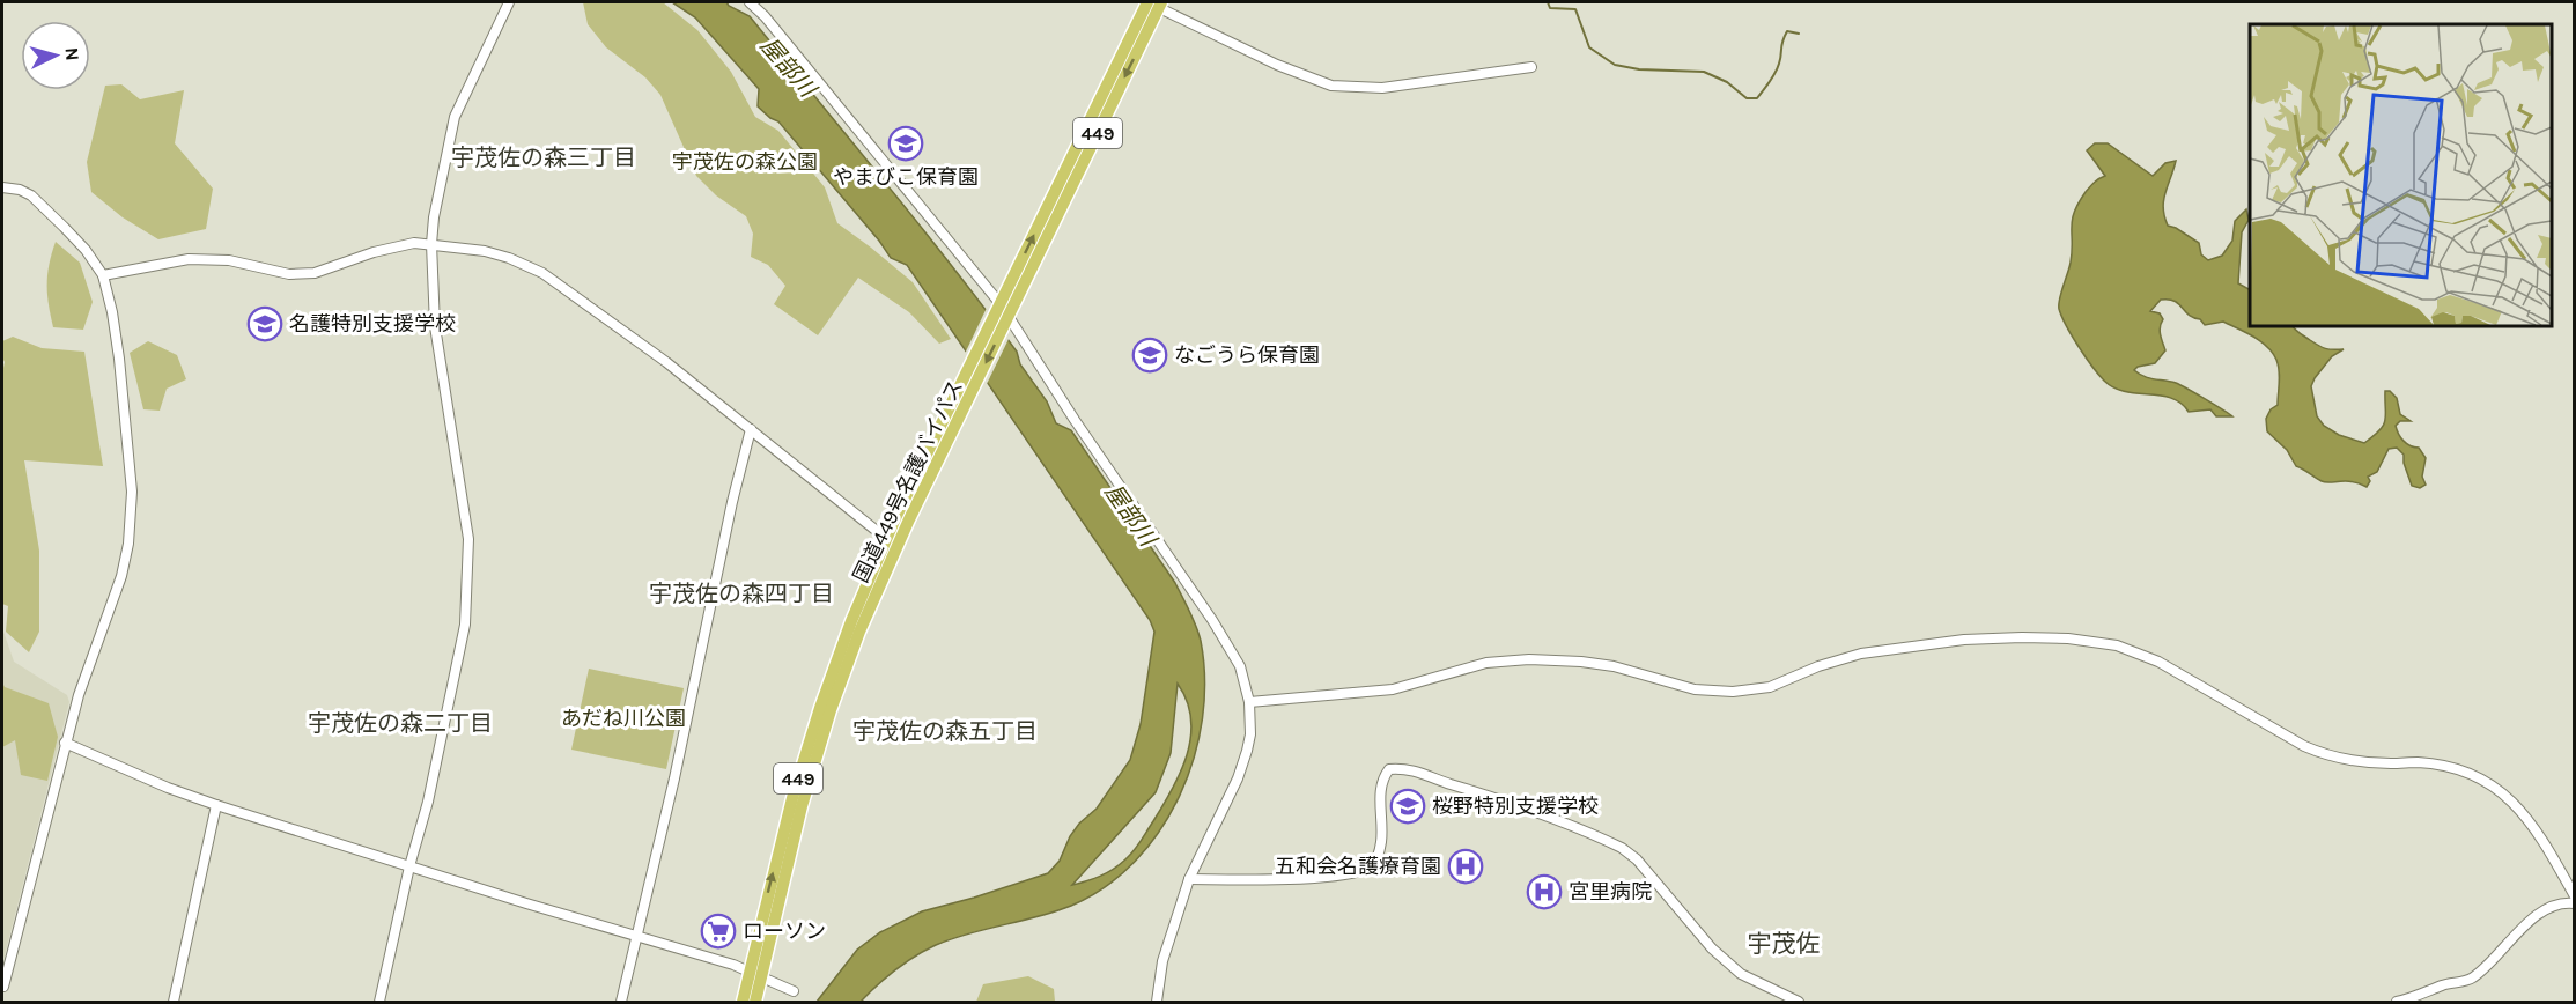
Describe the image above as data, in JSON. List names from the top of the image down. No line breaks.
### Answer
{"streets":{"highway":["449","国道449号名護バイパス"]},"districts":["宇茂佐の森三丁目","宇茂佐の森四丁目","宇茂佐の森二丁目","宇茂佐の森五丁目","宇茂佐"],"water":["屋部川"],"parks":["宇茂佐の森公園","あだね川公園"],"places":{"school or university":["やまびこ保育園","名護特別支援学校","なごうら保育園","桜野特別支援学校"],"hospital":["五和会名護療育園","宮里病院"],"supermarket":["ローソン"]},"north":"right"}
